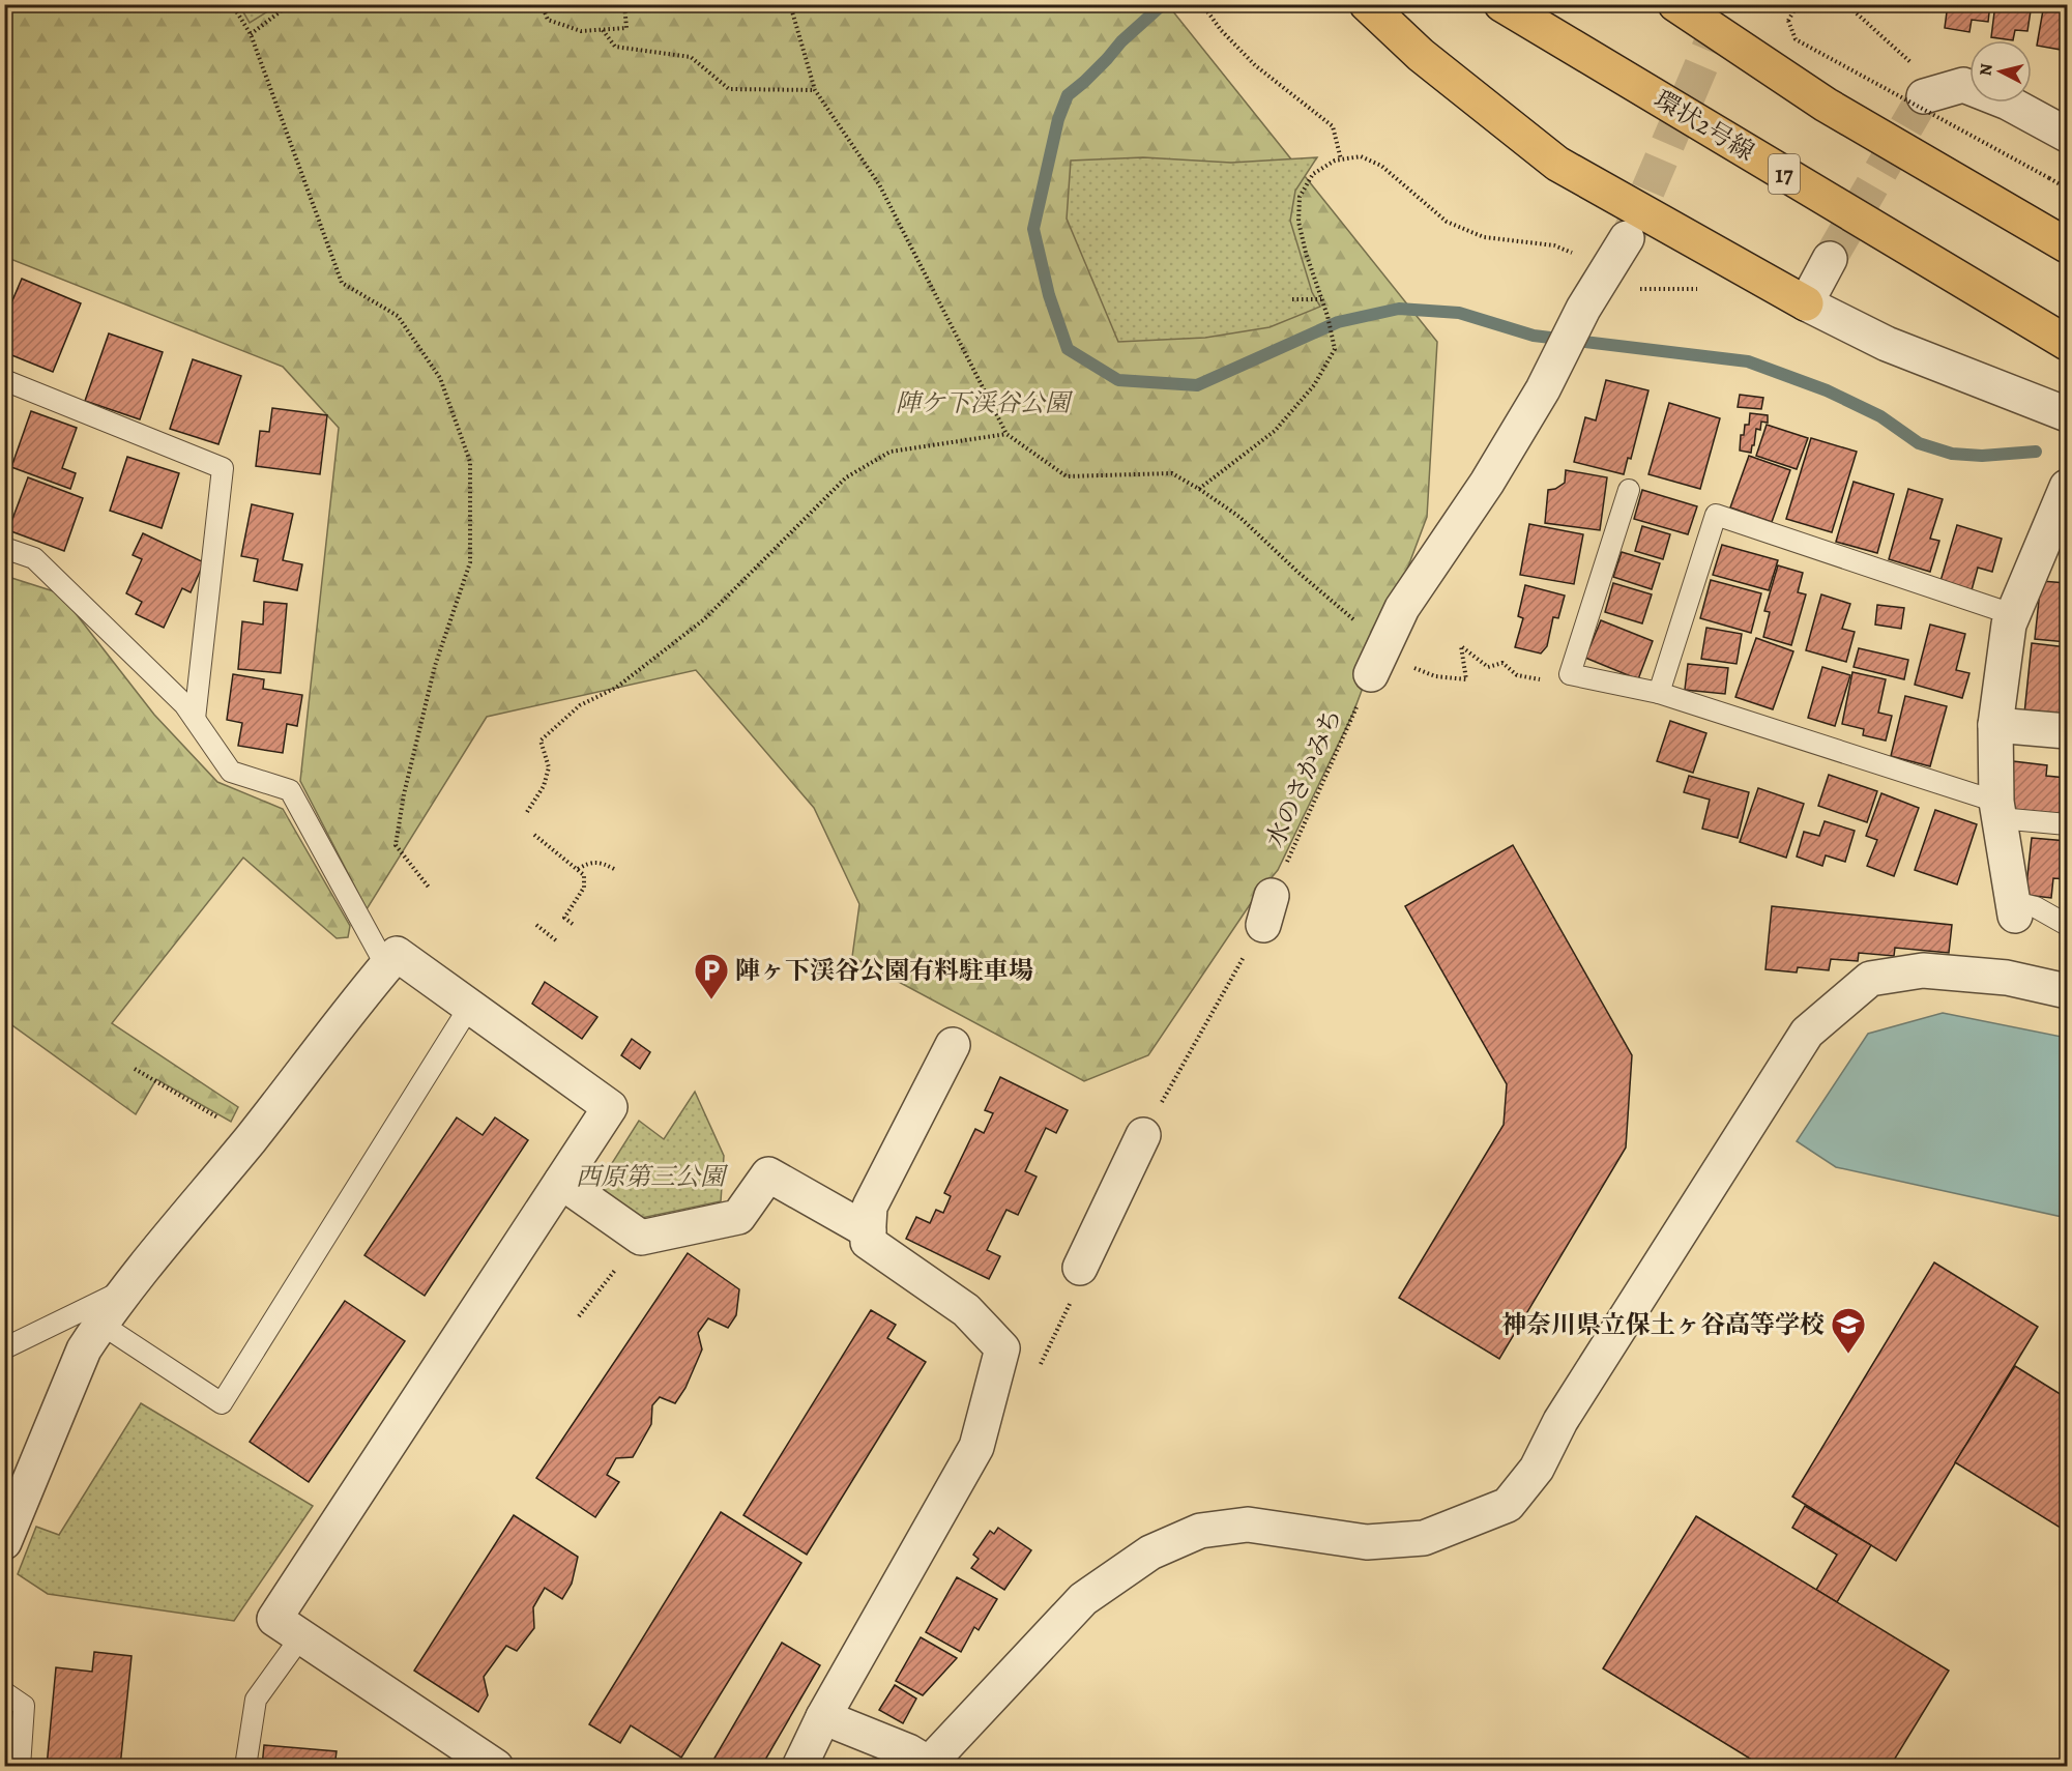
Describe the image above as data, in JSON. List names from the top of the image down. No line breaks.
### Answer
{"streets":{"main road":["環状2号線","17"],"path":["水のさかみち"]},"parks":["陣ケ下渓谷公園","西原第三公園"],"places":{"parking":["陣ヶ下渓谷公園有料駐車場"],"school or university":["神奈川県立保土ヶ谷高等学校"]},"north":"left"}
